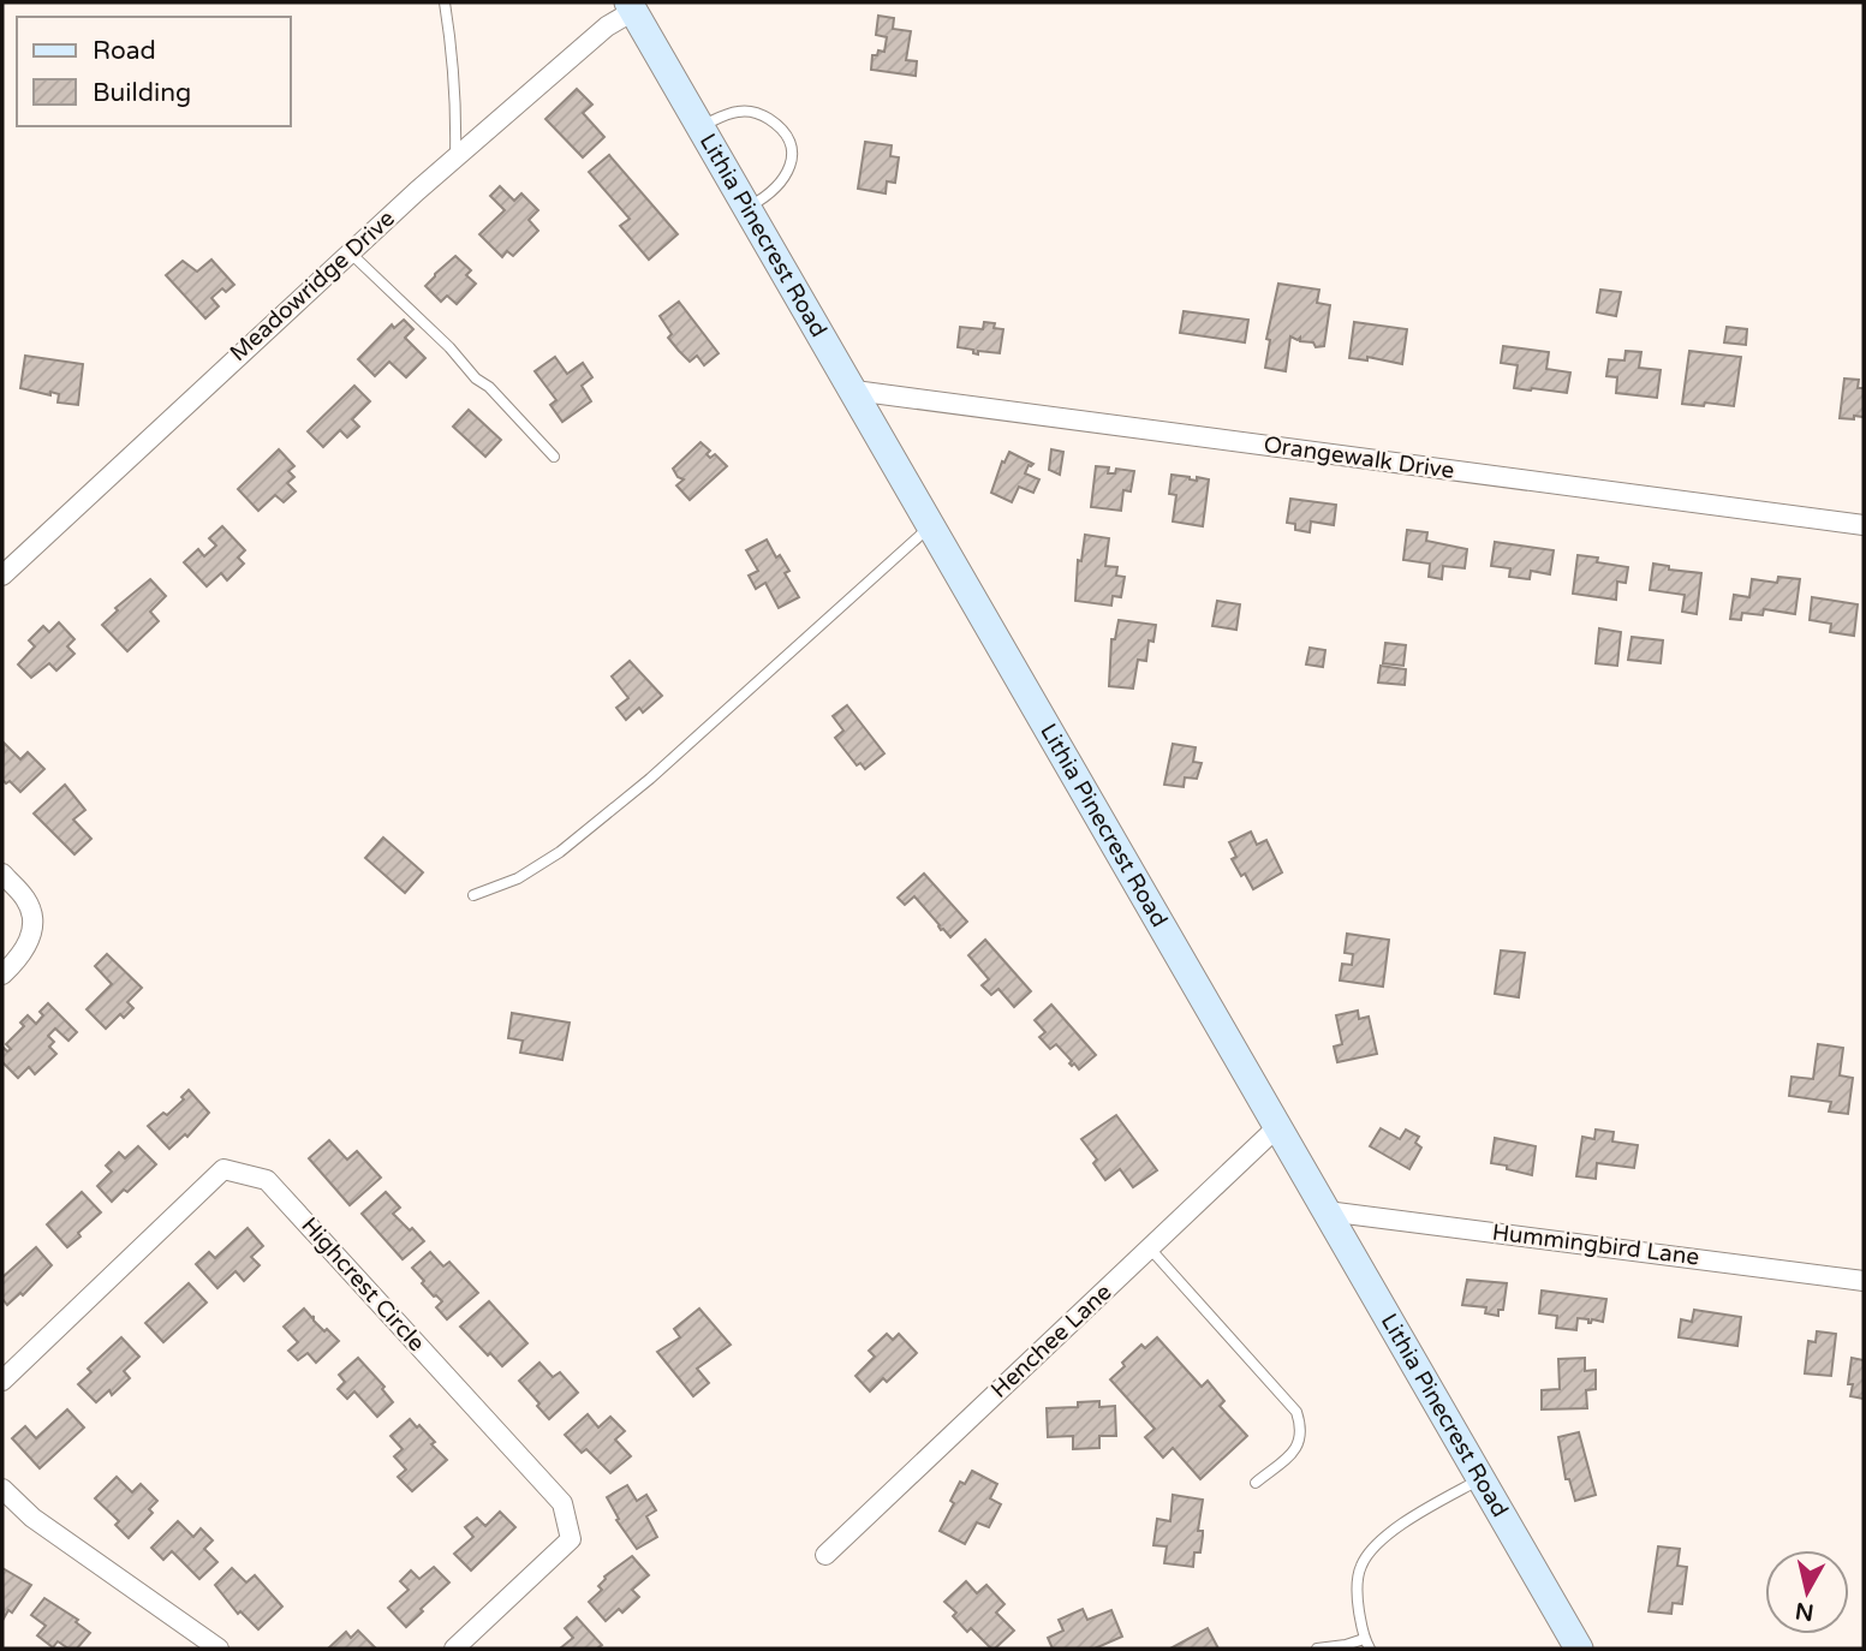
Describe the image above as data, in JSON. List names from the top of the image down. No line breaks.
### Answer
{"streets":{"main road":["Lithia Pinecrest Road"],"street":["Meadowridge Drive","Orangewalk Drive","Hummingbird Lane","Highcrest Circle","Henchee Lane"]},"crossings":[["Lithia Pinecrest Road","Meadowridge Drive"],["Lithia Pinecrest Road","Orangewalk Drive"],["Lithia Pinecrest Road","Hummingbird Lane"],["Lithia Pinecrest Road","Henchee Lane"]],"legend":["Road","Building"],"north":"bottom"}
